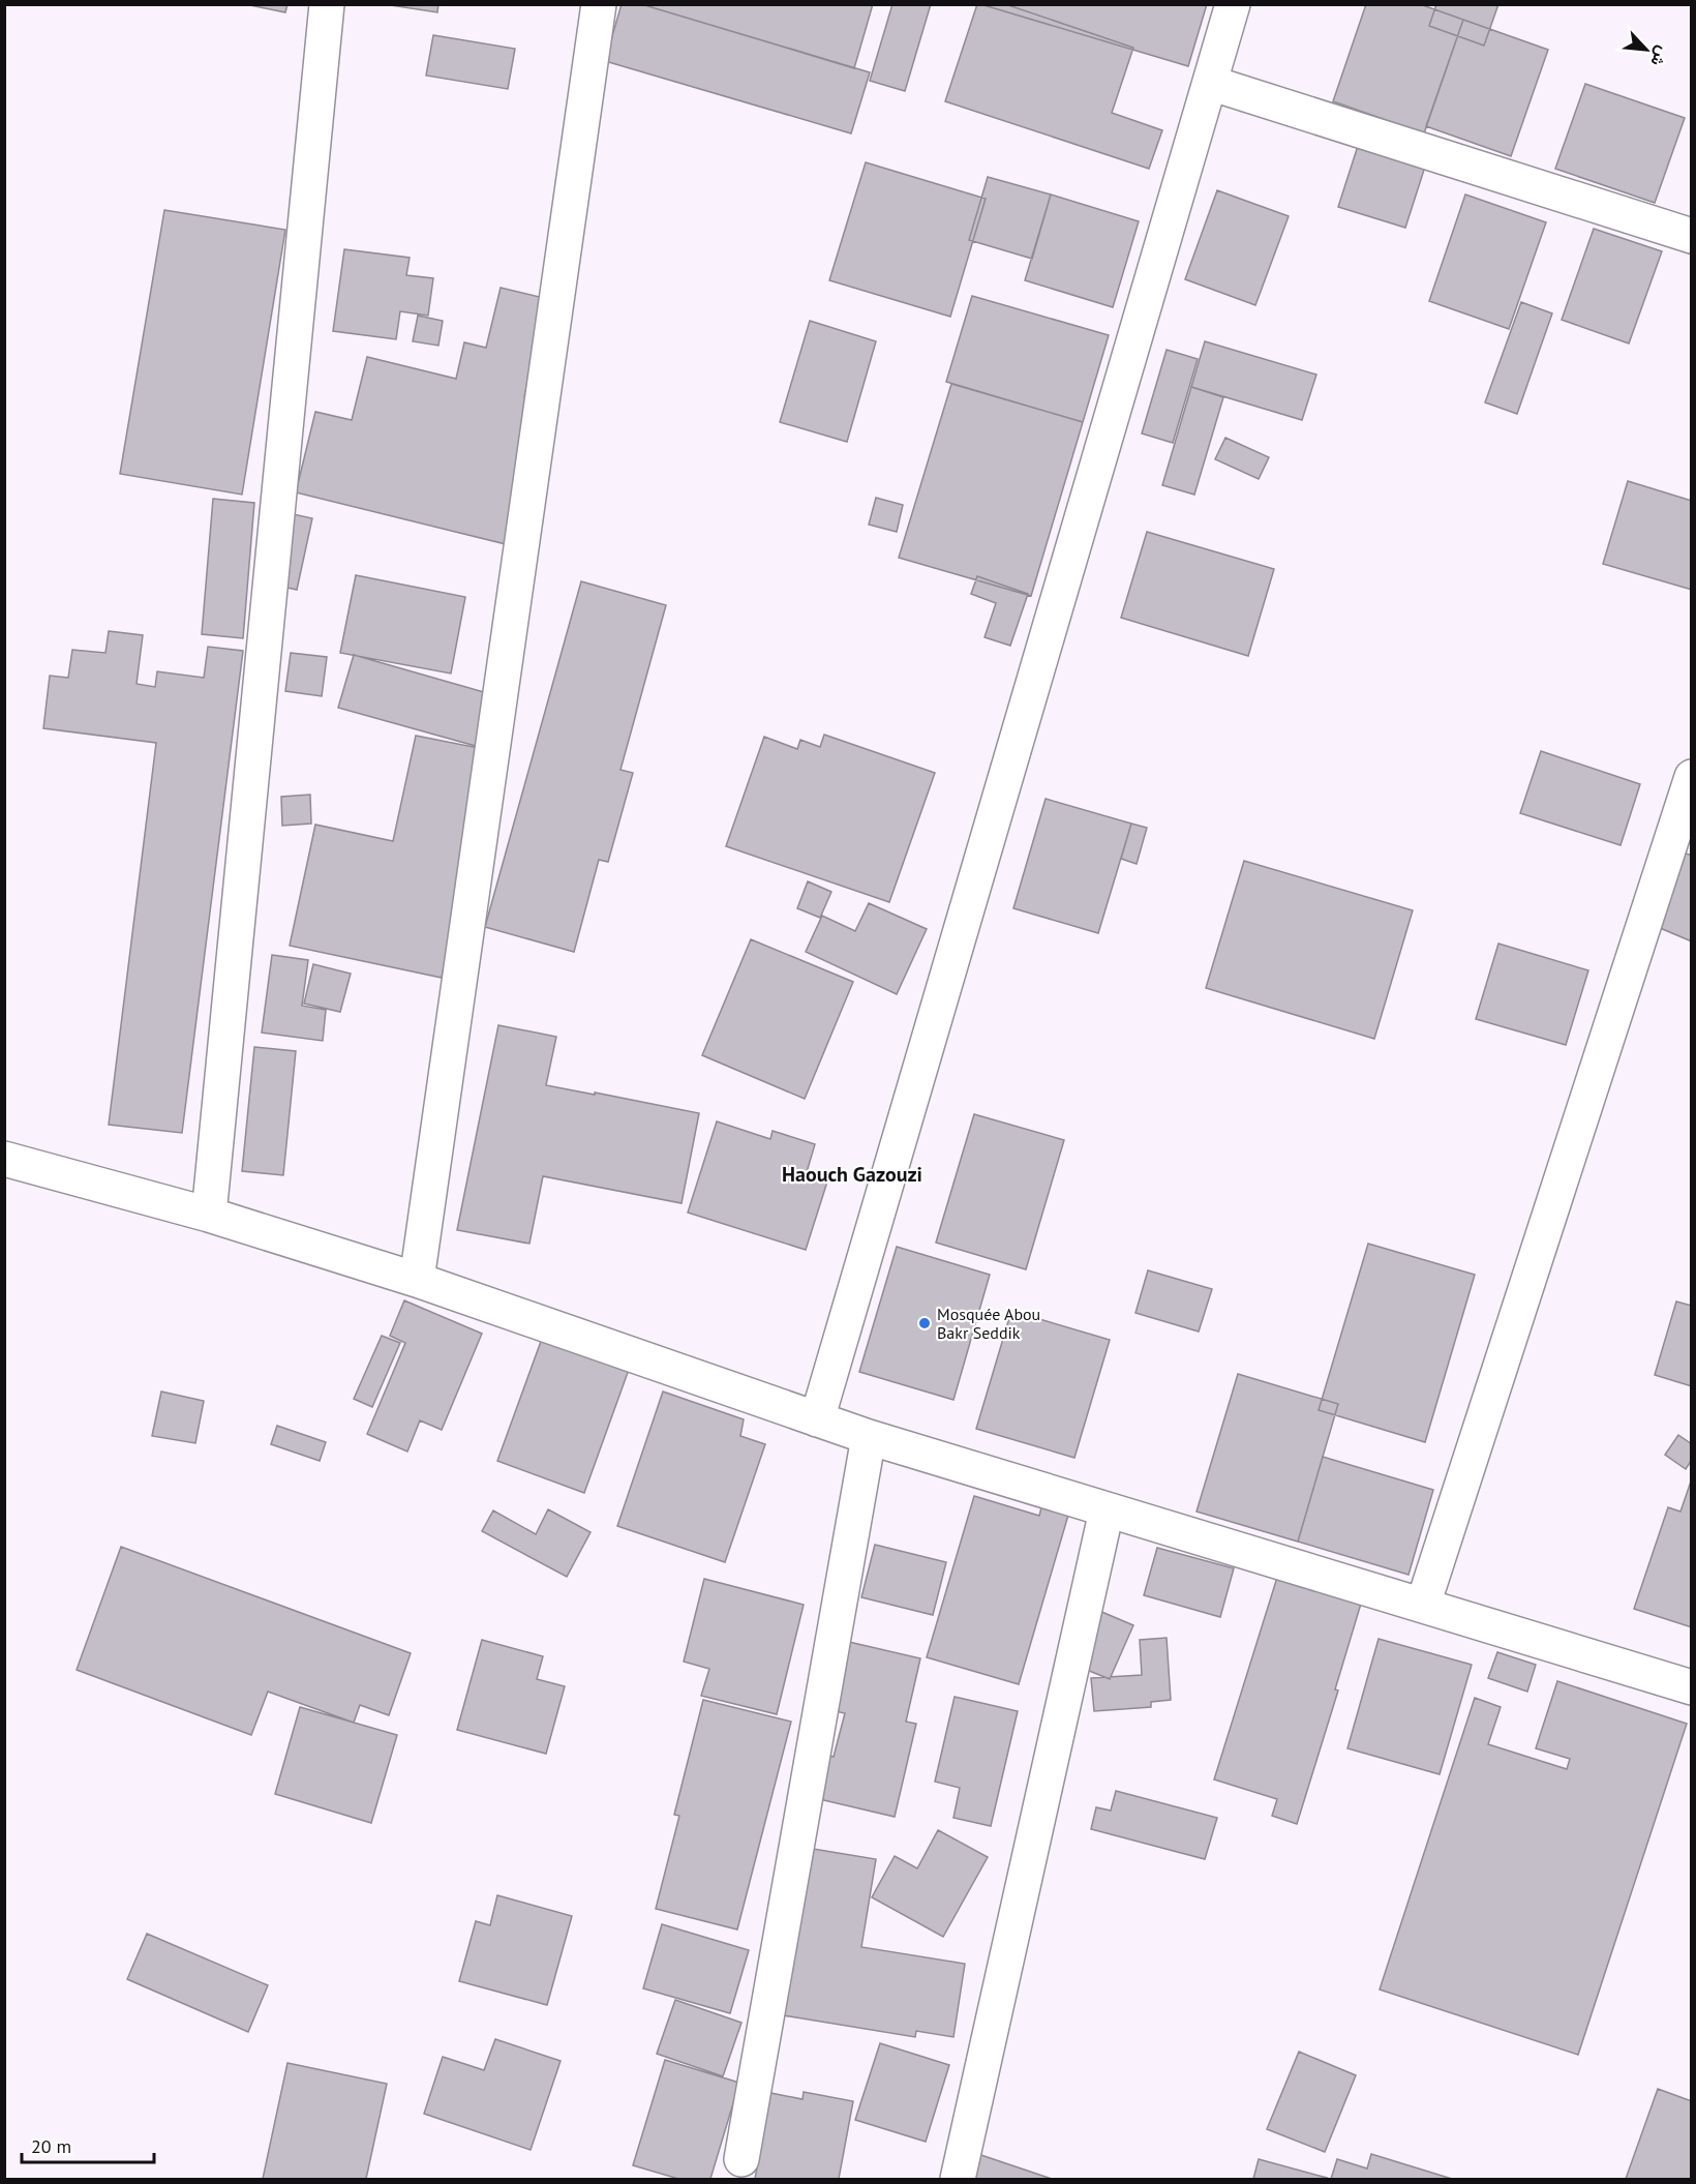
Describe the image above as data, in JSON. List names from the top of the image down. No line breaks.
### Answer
{"districts":["Haouch Gazouzi"],"places":["Mosquée Abou Bakr Seddik"],"scale_bar":"20 m","north":"bottom right"}
